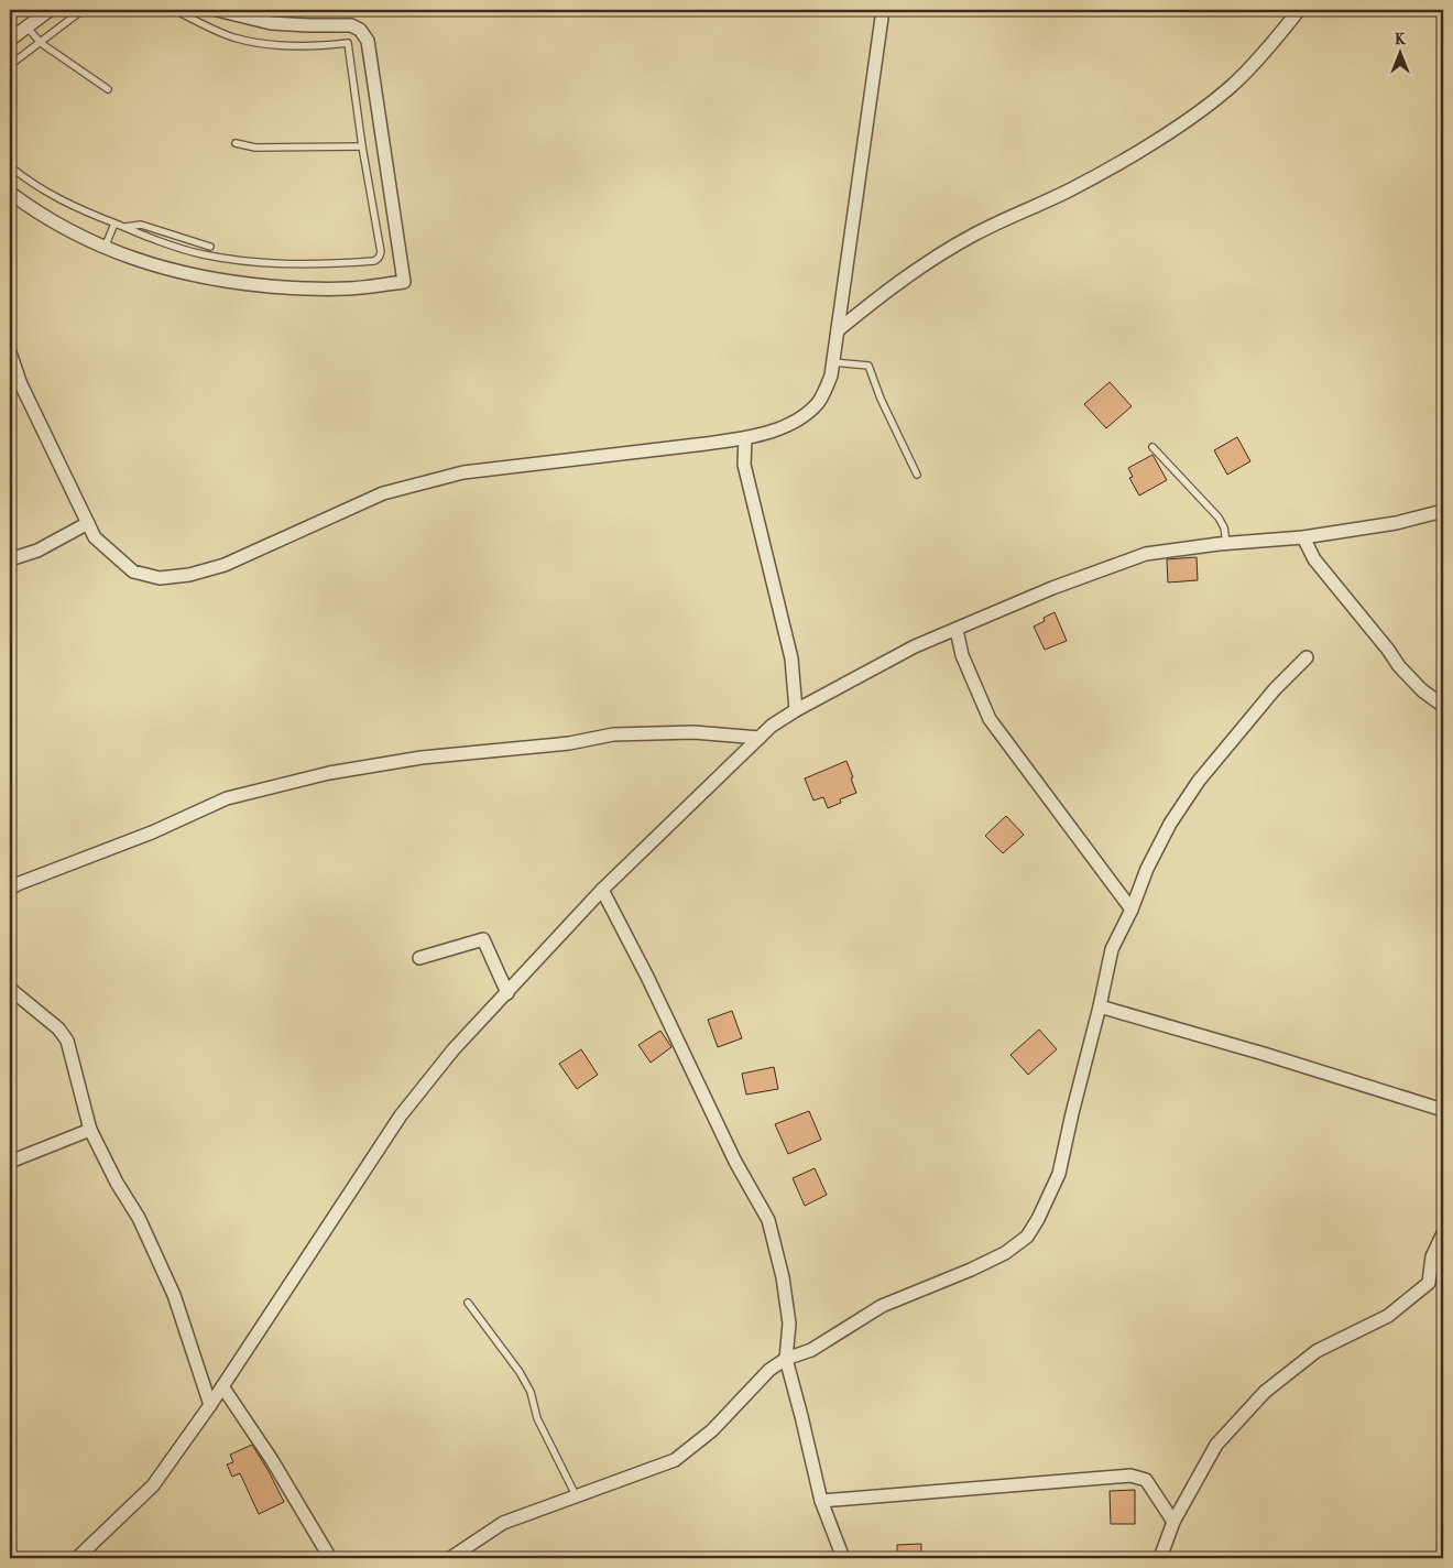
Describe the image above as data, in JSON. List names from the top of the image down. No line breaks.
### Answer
{"north":"top"}
